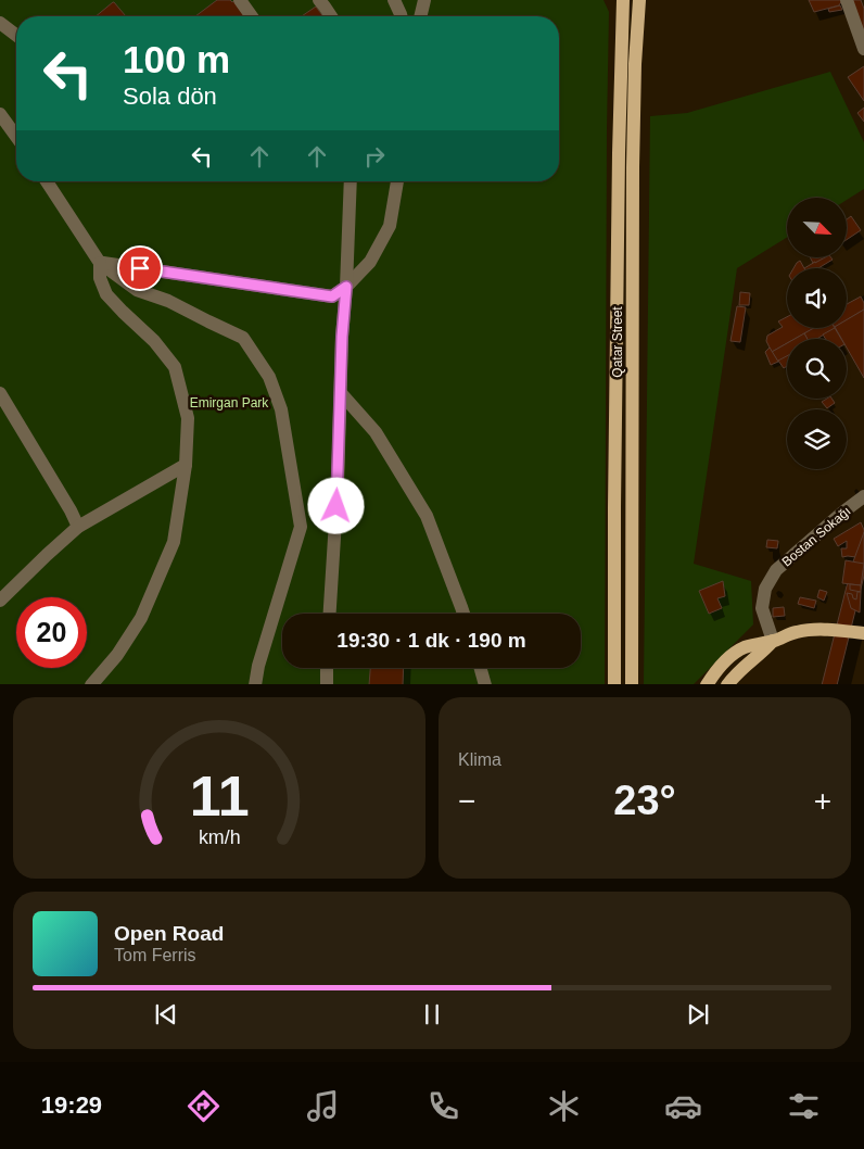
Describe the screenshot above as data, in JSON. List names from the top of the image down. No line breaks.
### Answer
{"streets":{"main road":["Qatar Street"],"street":["Bostan Sokağı"]},"parks":["Emirgan Park"],"north":"bottom right","page":{"turn":["100 m","Sola dön"],"limit":"20","trip":"19:30 · 1 dk · 190 m","tile":"Klima","heat":["−","23°","+"],"song":["Open Road","Tom Ferris"],"tabs":"19:29","gauge":["11","km/h"]}}
